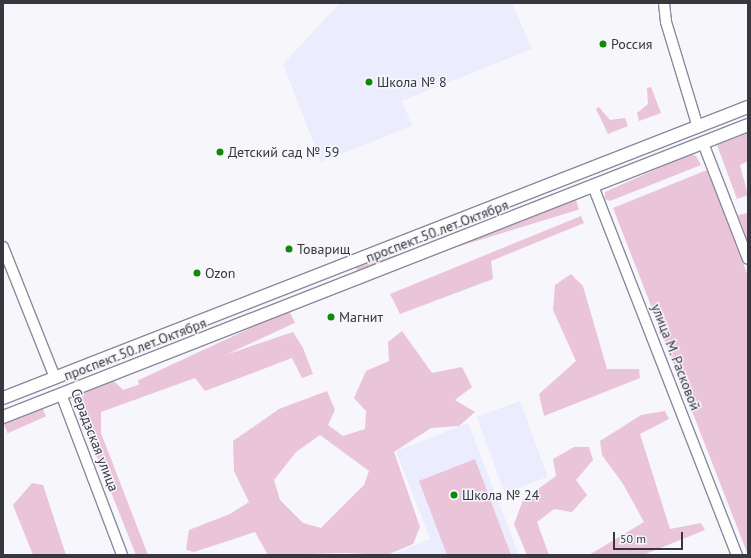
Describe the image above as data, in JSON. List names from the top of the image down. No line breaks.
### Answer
{"streets":{"main road":["проспект 50 лет Октября","улица М. Расковой","Серадзская улица"]},"crossings":[["проспект 50 лет Октября","улица М. Расковой"],["проспект 50 лет Октября","Серадзская улица"]],"places":["Россия","Школа № 8","Детский сад № 59","Товарищ","Ozon","Магнит","Школа № 24"],"scale_bar":"50 m"}
